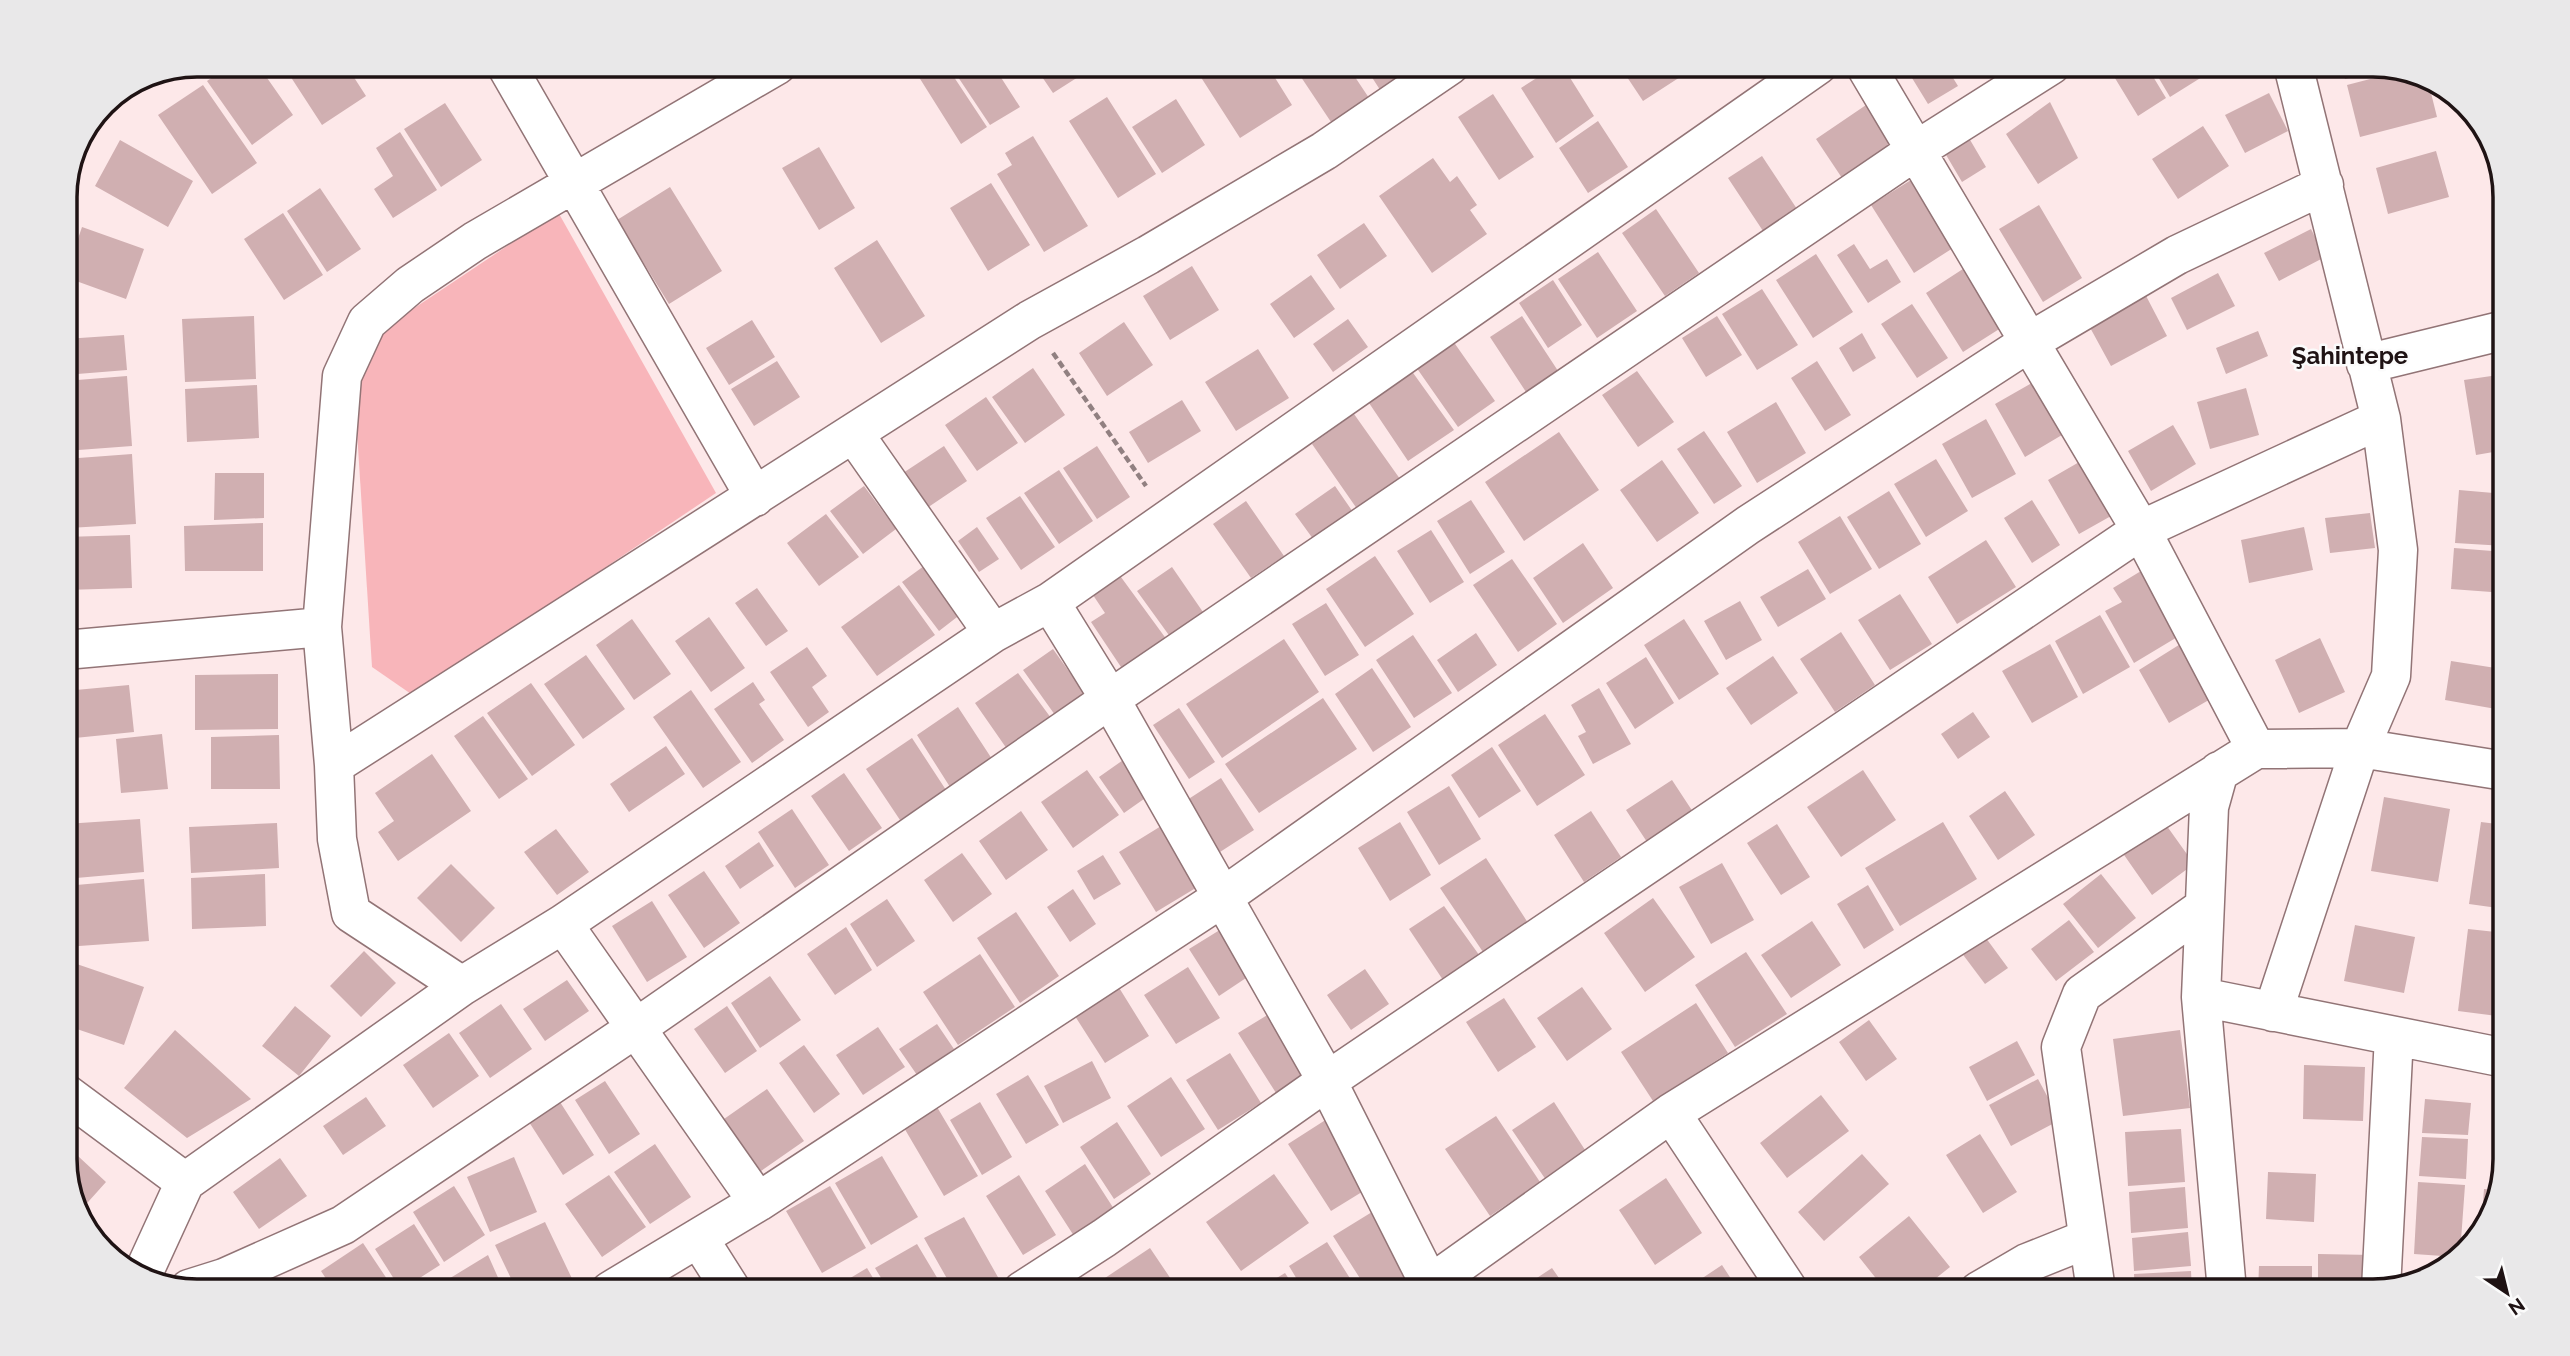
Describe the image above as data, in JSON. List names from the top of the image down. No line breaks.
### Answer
{"districts":["Şahintepe"],"north":"bottom right"}
